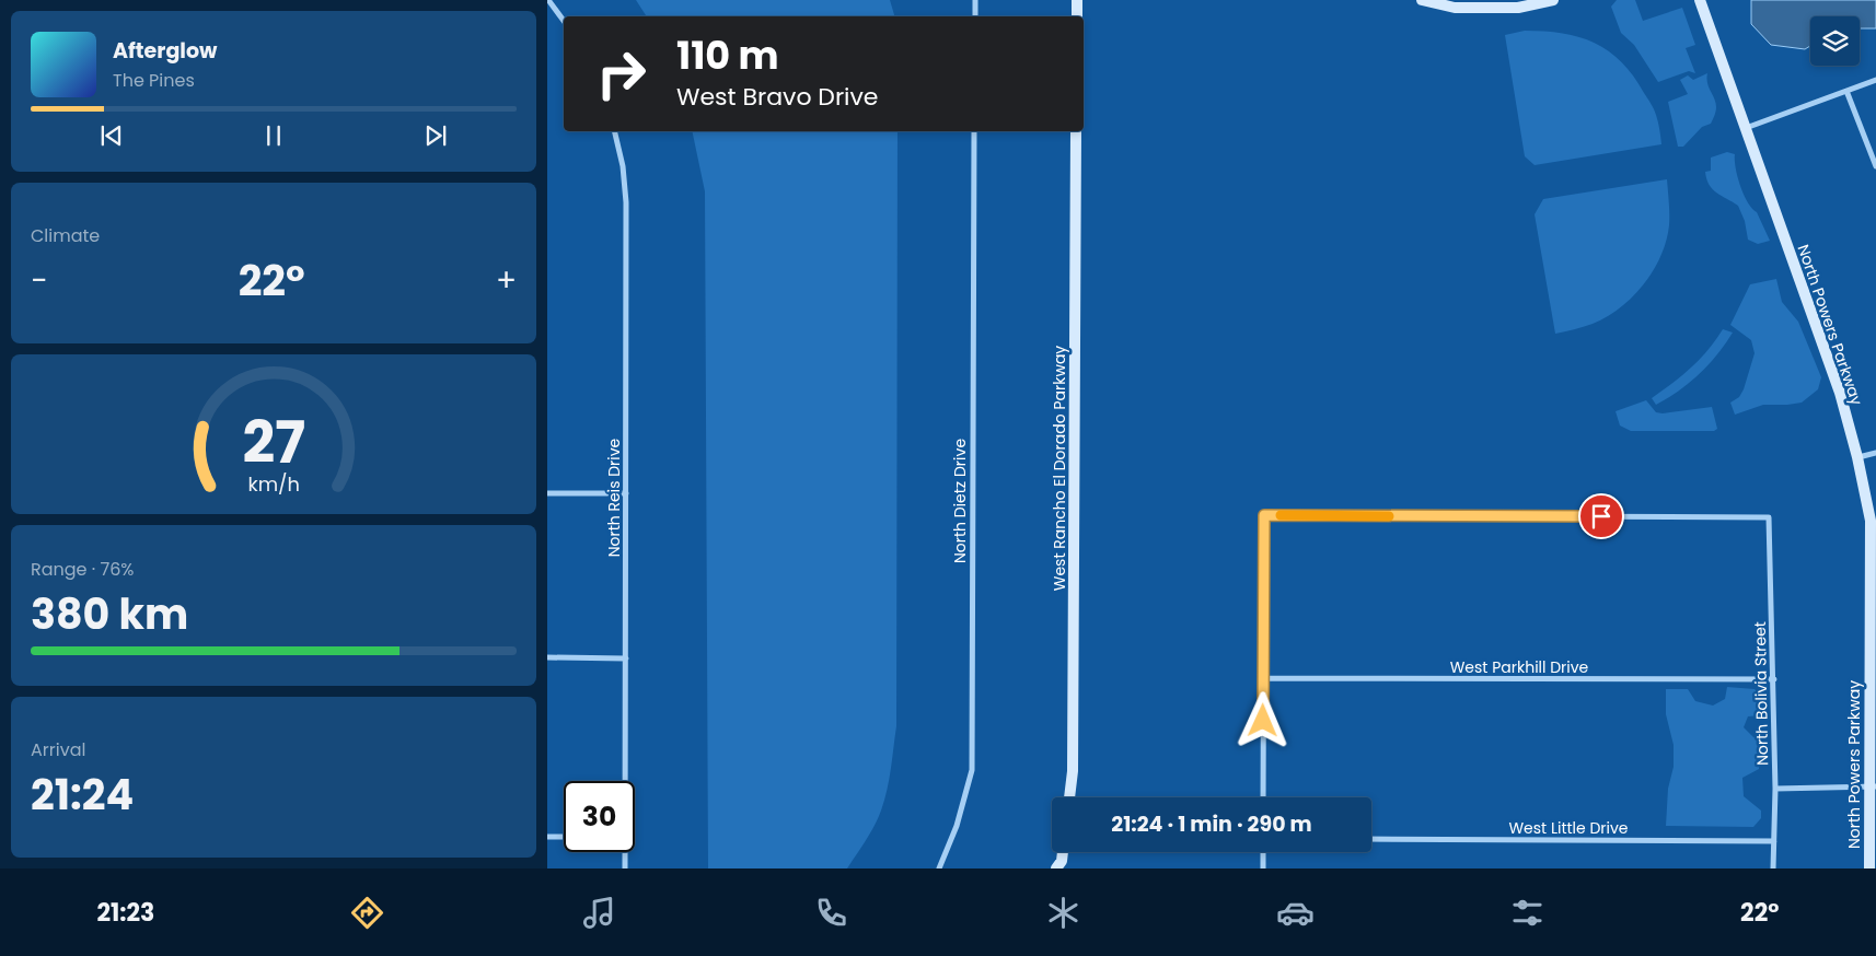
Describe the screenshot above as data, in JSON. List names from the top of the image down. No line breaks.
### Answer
{"streets":{"street":["North Powers Parkway","West Rancho El Dorado Parkway","North Reis Drive","North Dietz Drive","West Parkhill Drive","North Bolivia Street","West Little Drive"]},"crossings":[["West Parkhill Drive","North Bolivia Street"],["North Bolivia Street","West Little Drive"]],"page":{"turn":["110 m","West Bravo Drive"],"song":["Afterglow","The Pines"],"tile":["Climate",["Range · 76%","380 km"],["Arrival","21:24"]],"heat":["−","22°","+"],"limit":"30","trip":"21:24 · 1 min · 290 m","tabs":["21:23","22°"],"gauge":["27","km/h"]}}
